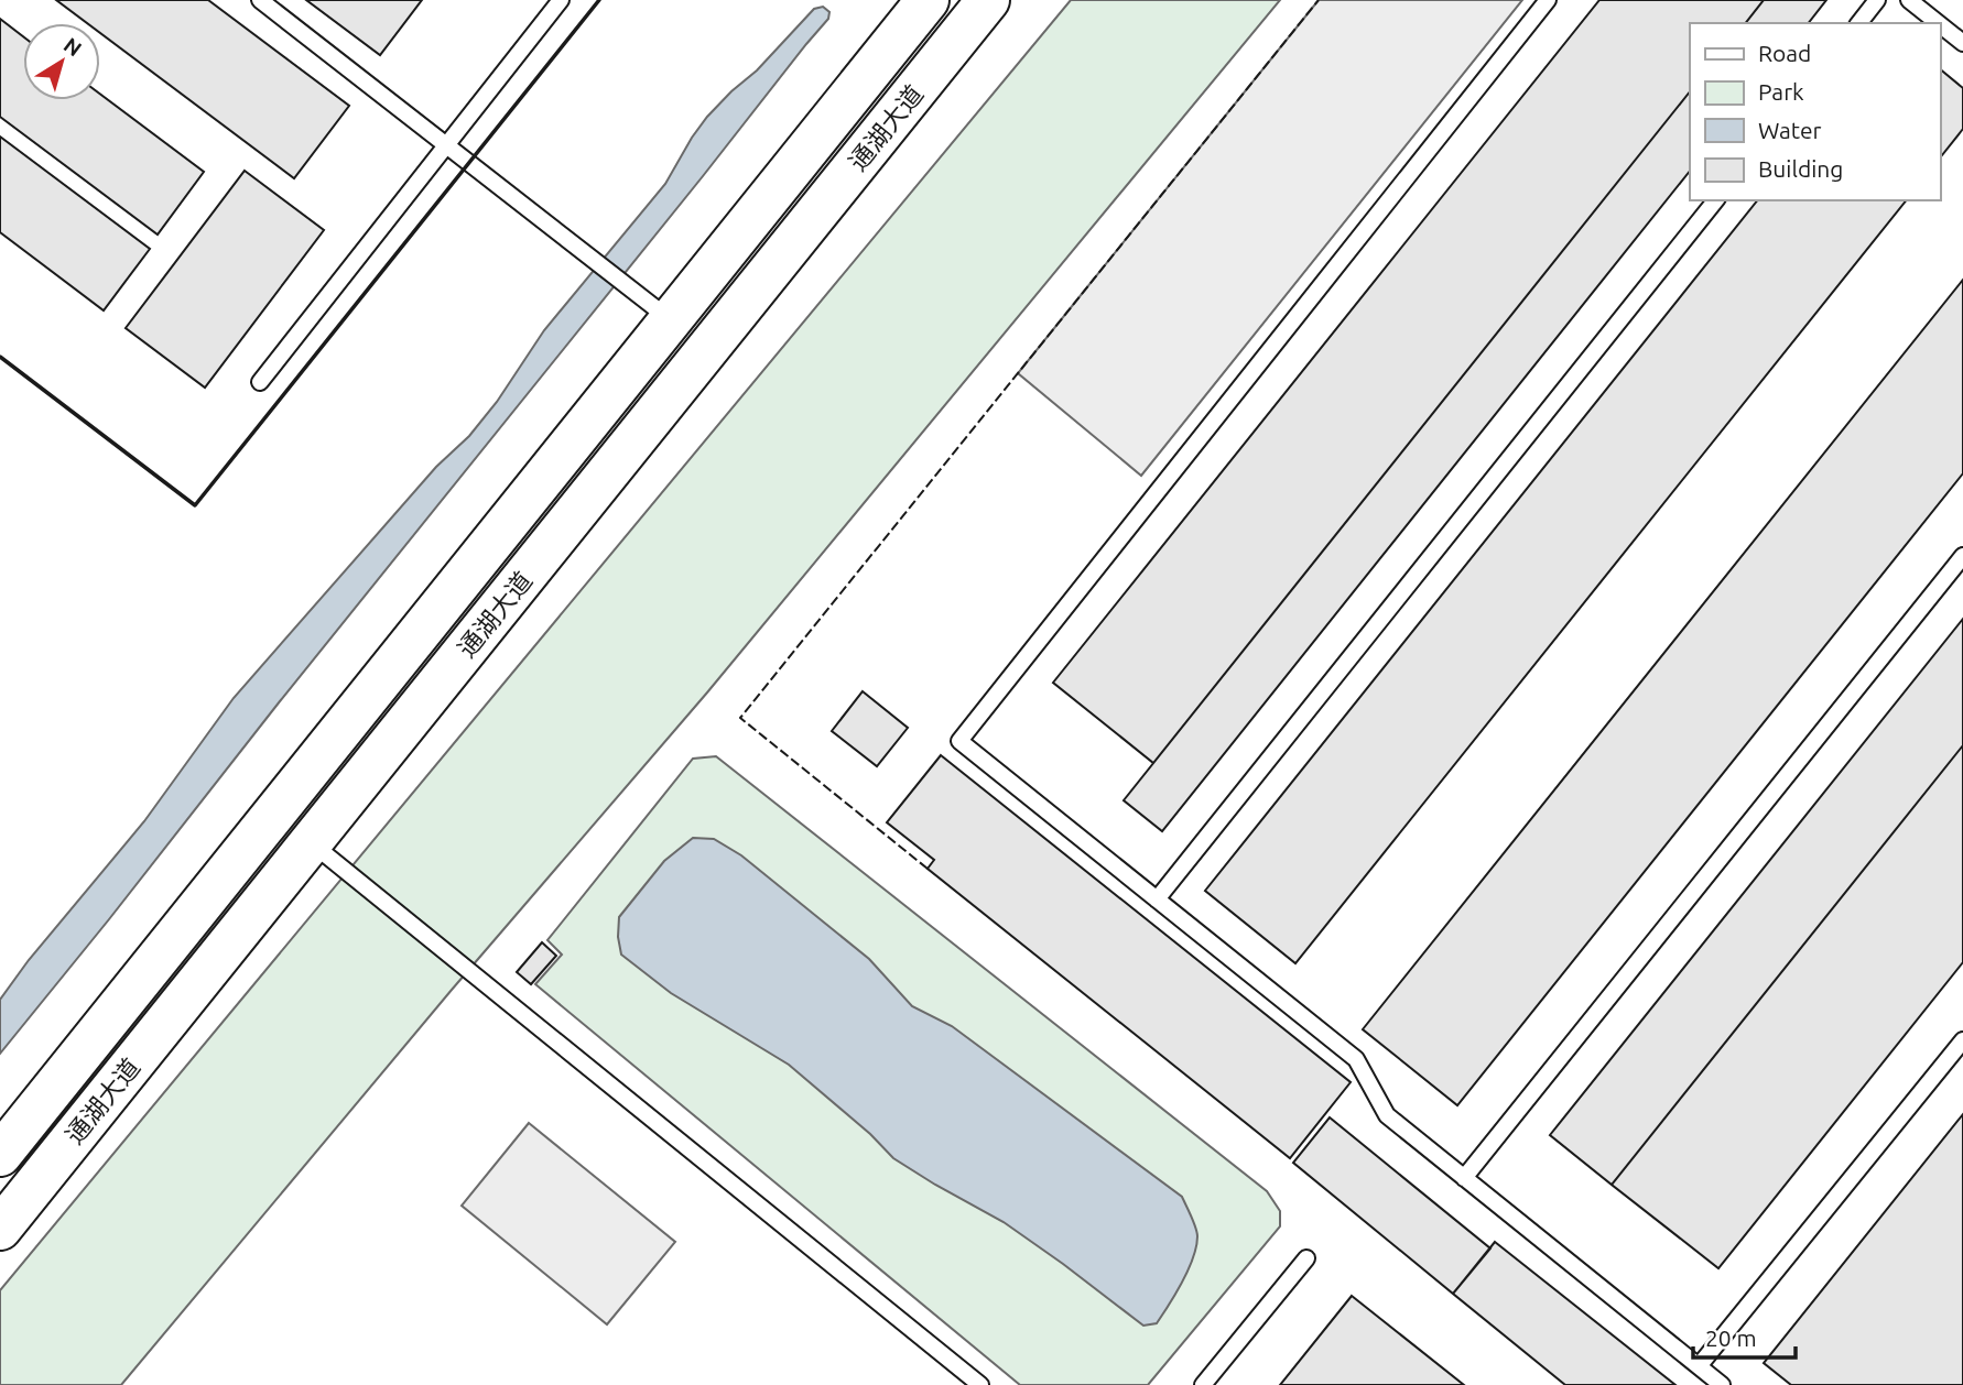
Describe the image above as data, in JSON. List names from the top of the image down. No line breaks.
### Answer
{"streets":{"main road":["通湖大道"]},"legend":["Road","Park","Water","Building"],"scale_bar":"20 m","north":"top right"}
